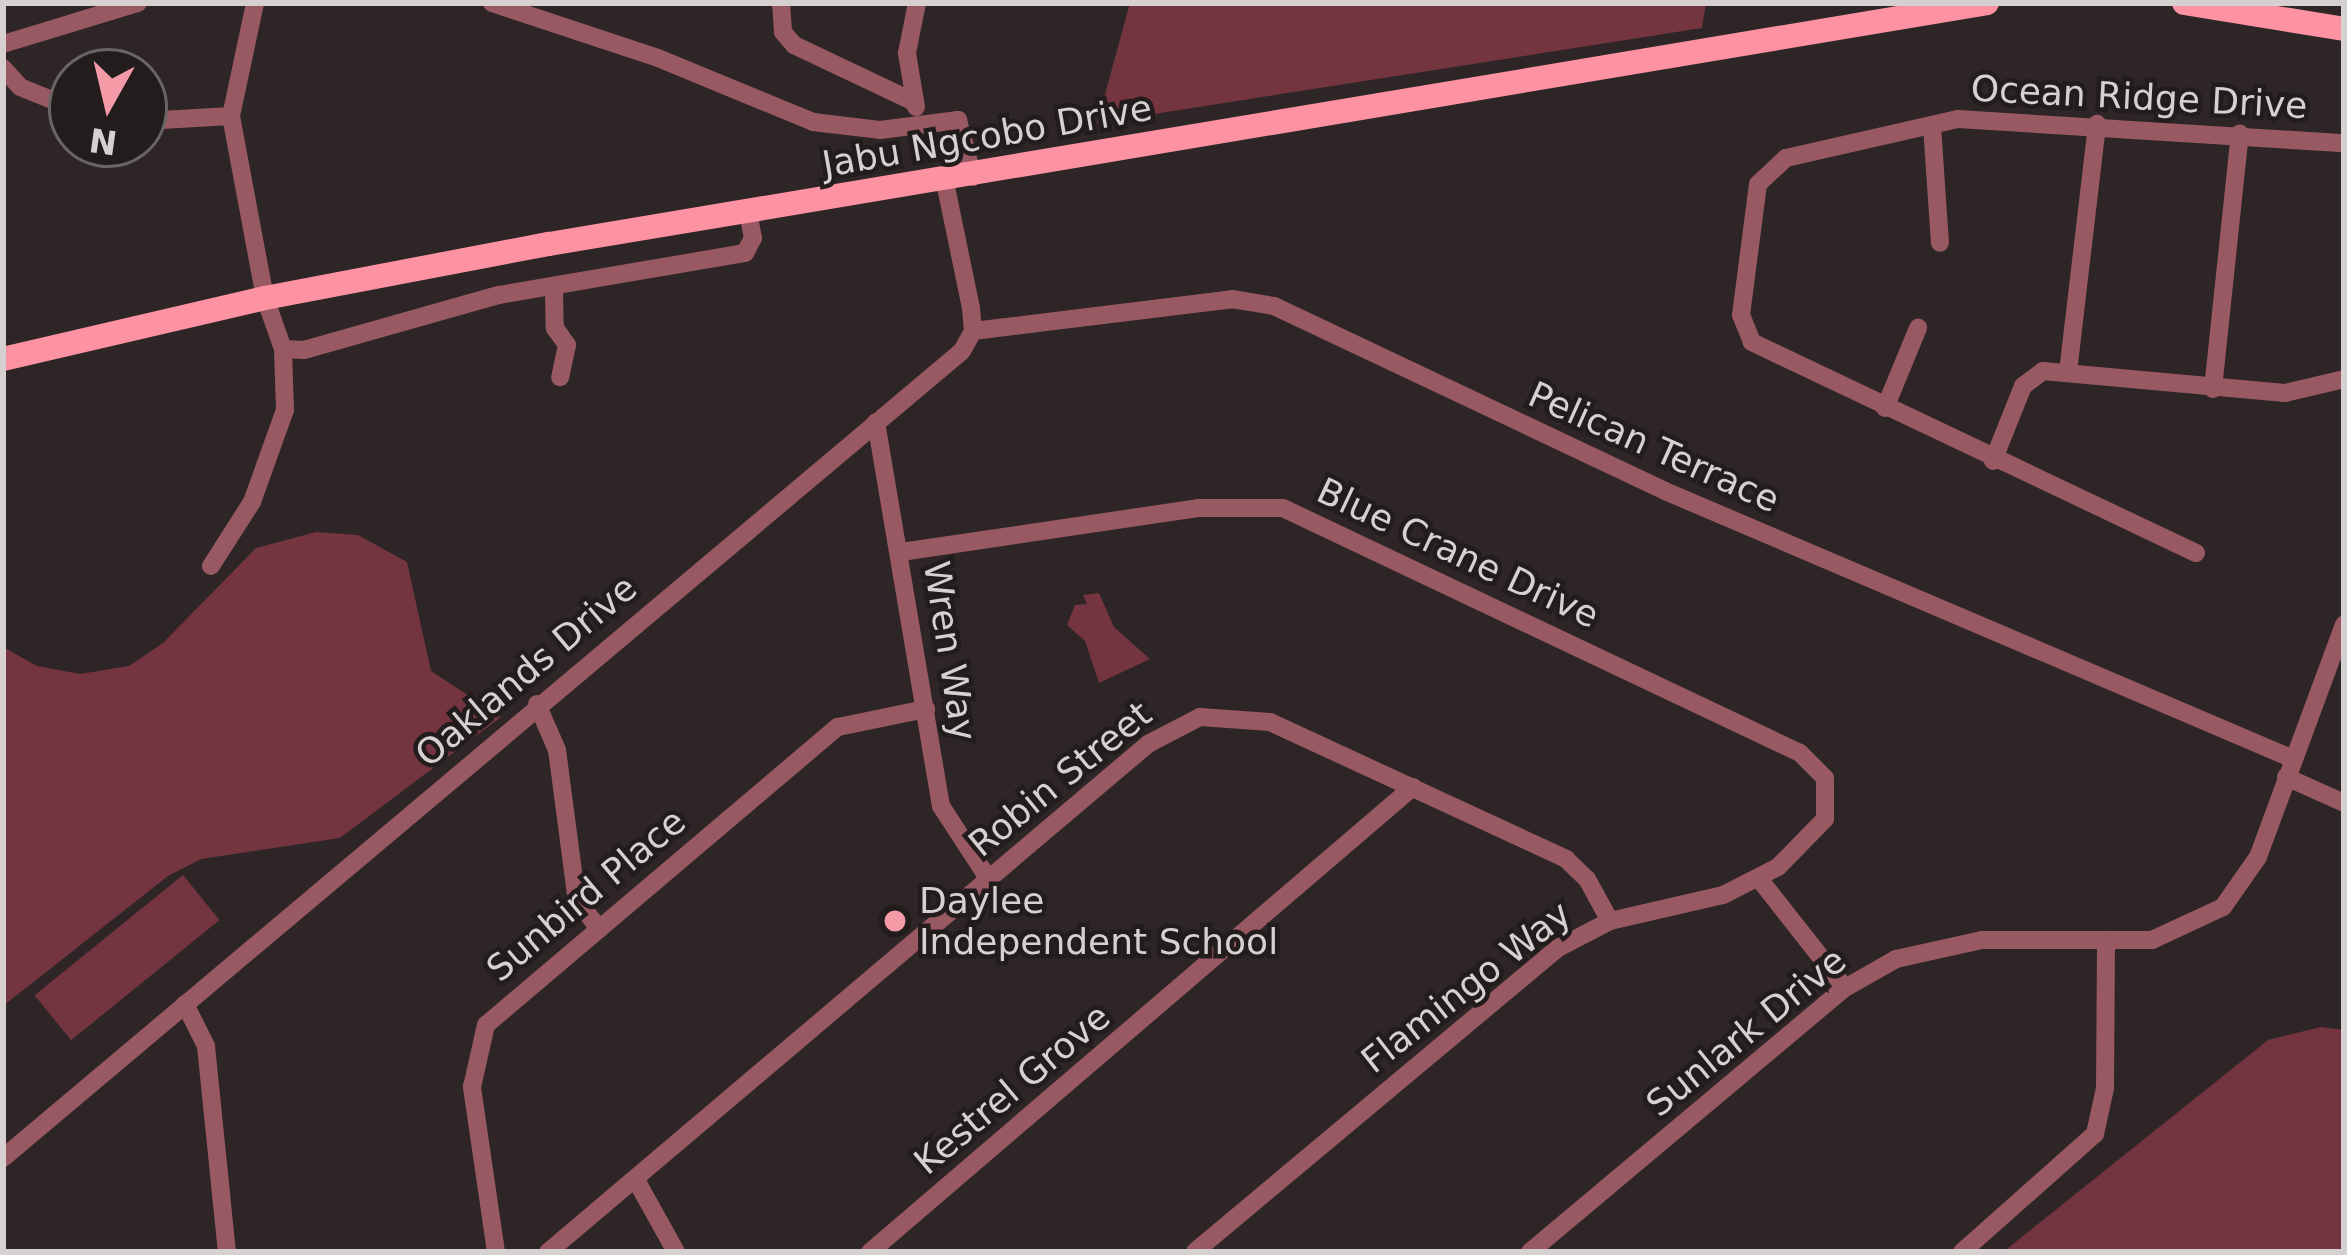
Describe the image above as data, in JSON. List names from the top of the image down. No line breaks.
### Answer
{"streets":{"main road":["Jabu Ngcobo Drive"],"street":["Ocean Ridge Drive","Pelican Terrace","Blue Crane Drive","Wren Way","Oaklands Drive","Robin Street","Sunbird Place","Flamingo Way","Sunlark Drive","Kestrel Grove"]},"crossings":[["Pelican Terrace","Oaklands Drive"],["Pelican Terrace","Sunlark Drive"],["Blue Crane Drive","Wren Way"],["Blue Crane Drive","Flamingo Way"],["Wren Way","Oaklands Drive"],["Wren Way","Robin Street"],["Wren Way","Sunbird Place"],["Robin Street","Flamingo Way"],["Robin Street","Kestrel Grove"]],"places":["Daylee Independent School"],"north":"bottom"}
